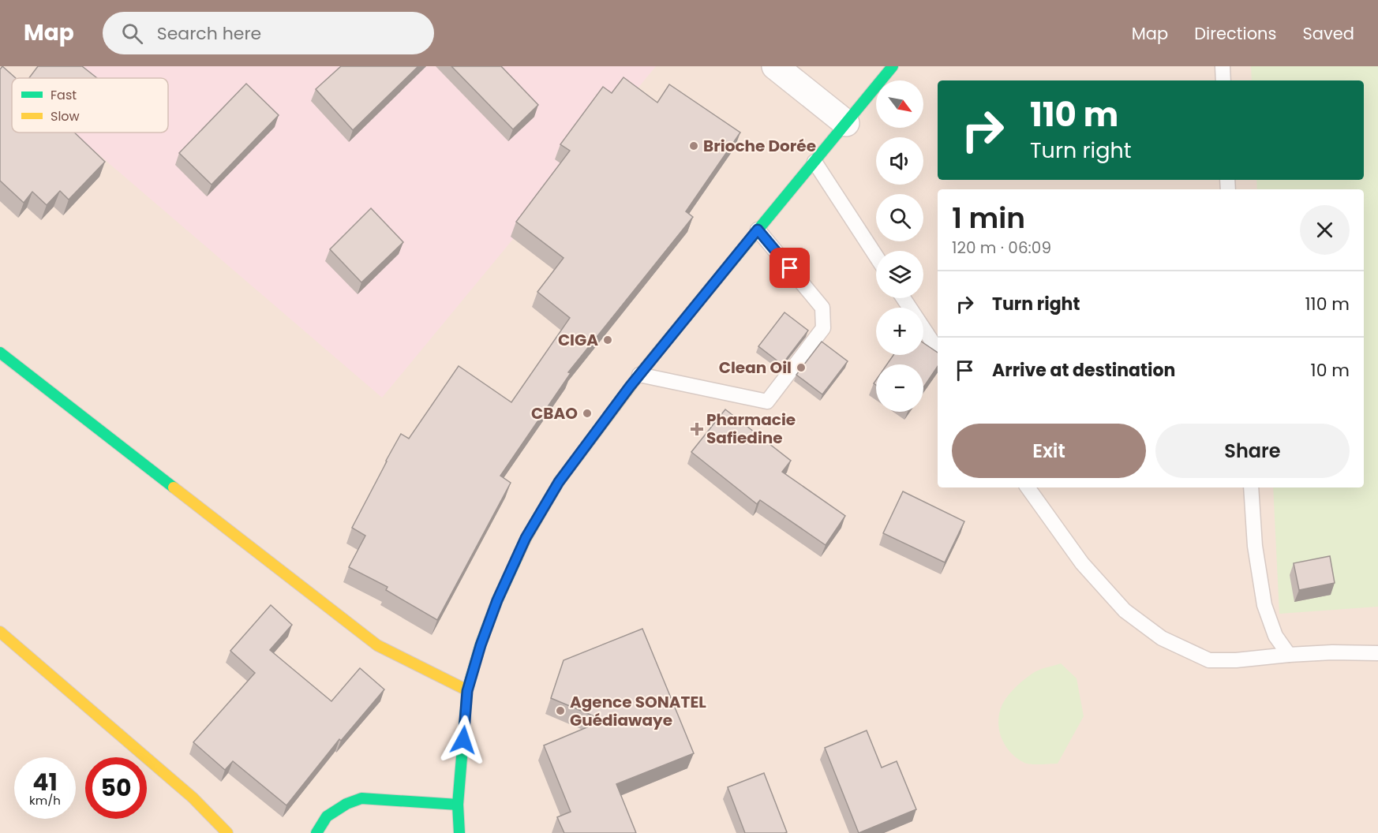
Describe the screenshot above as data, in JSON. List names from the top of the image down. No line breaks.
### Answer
{"places":{"other":["Brioche Dorée","CIGA","Clean Oil","CBAO","Agence SONATEL Guédiawaye"],"health":["Pharmacie Safiedine"]},"legend":["Fast","Slow"],"north":"bottom right","page":{"header":"Map","search":"Search here","nav":["Map","Directions","Saved"],"map_buttons":["+","−"],"turn":["110 m","Turn right"],"heading":["1 min","120 m · 06:09"],"list":[{"name":"Turn right","value":"110 m"},{"name":"Arrive at destination","value":"10 m"}],"buttons":["Exit","Share"],"speed":"41 km/h","limit":"50"}}
